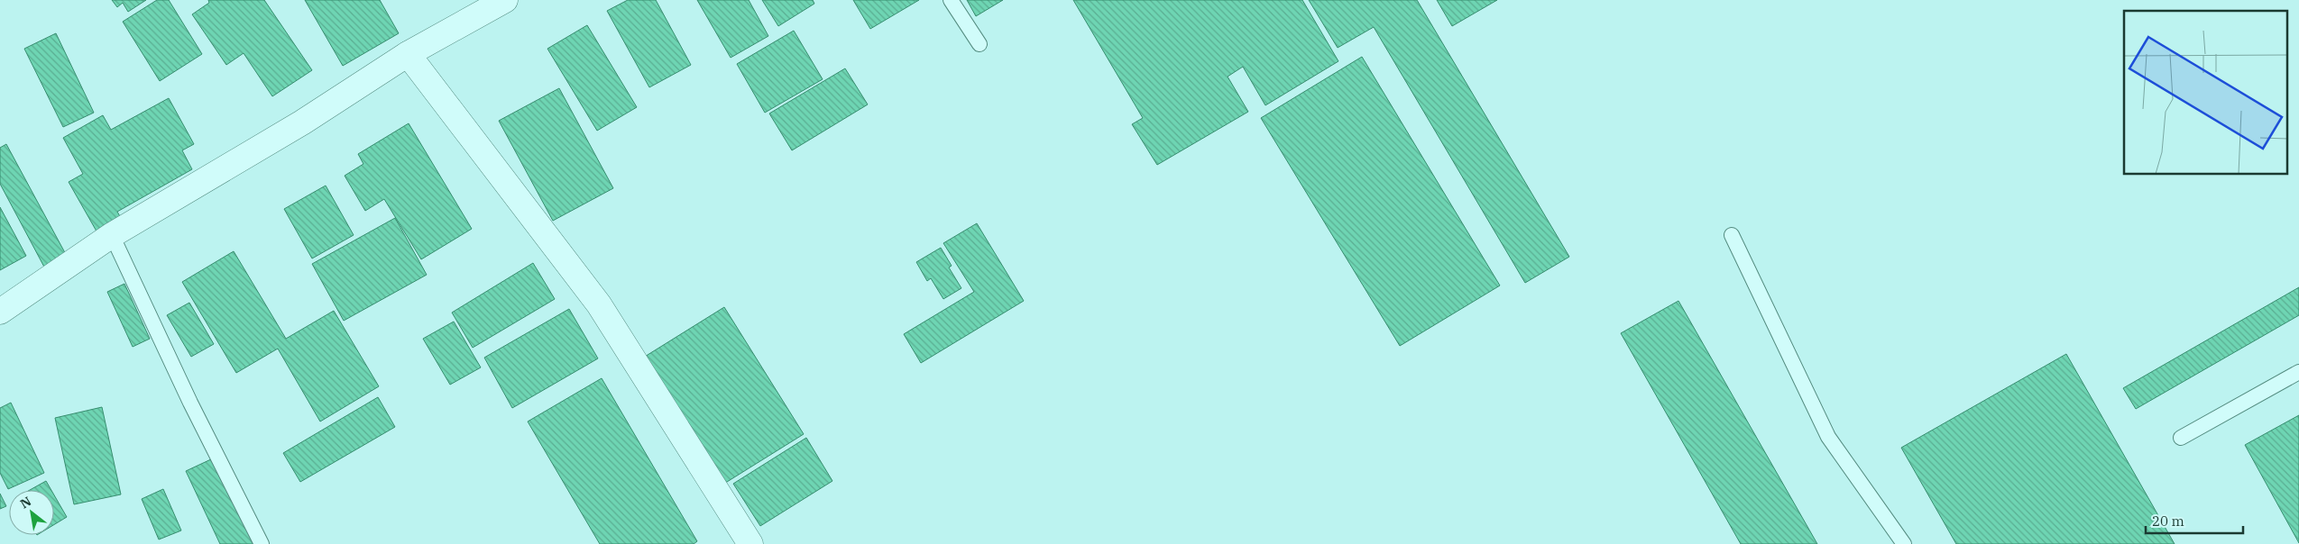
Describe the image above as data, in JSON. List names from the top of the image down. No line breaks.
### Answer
{"scale_bar":"20 m","north":"top left"}
